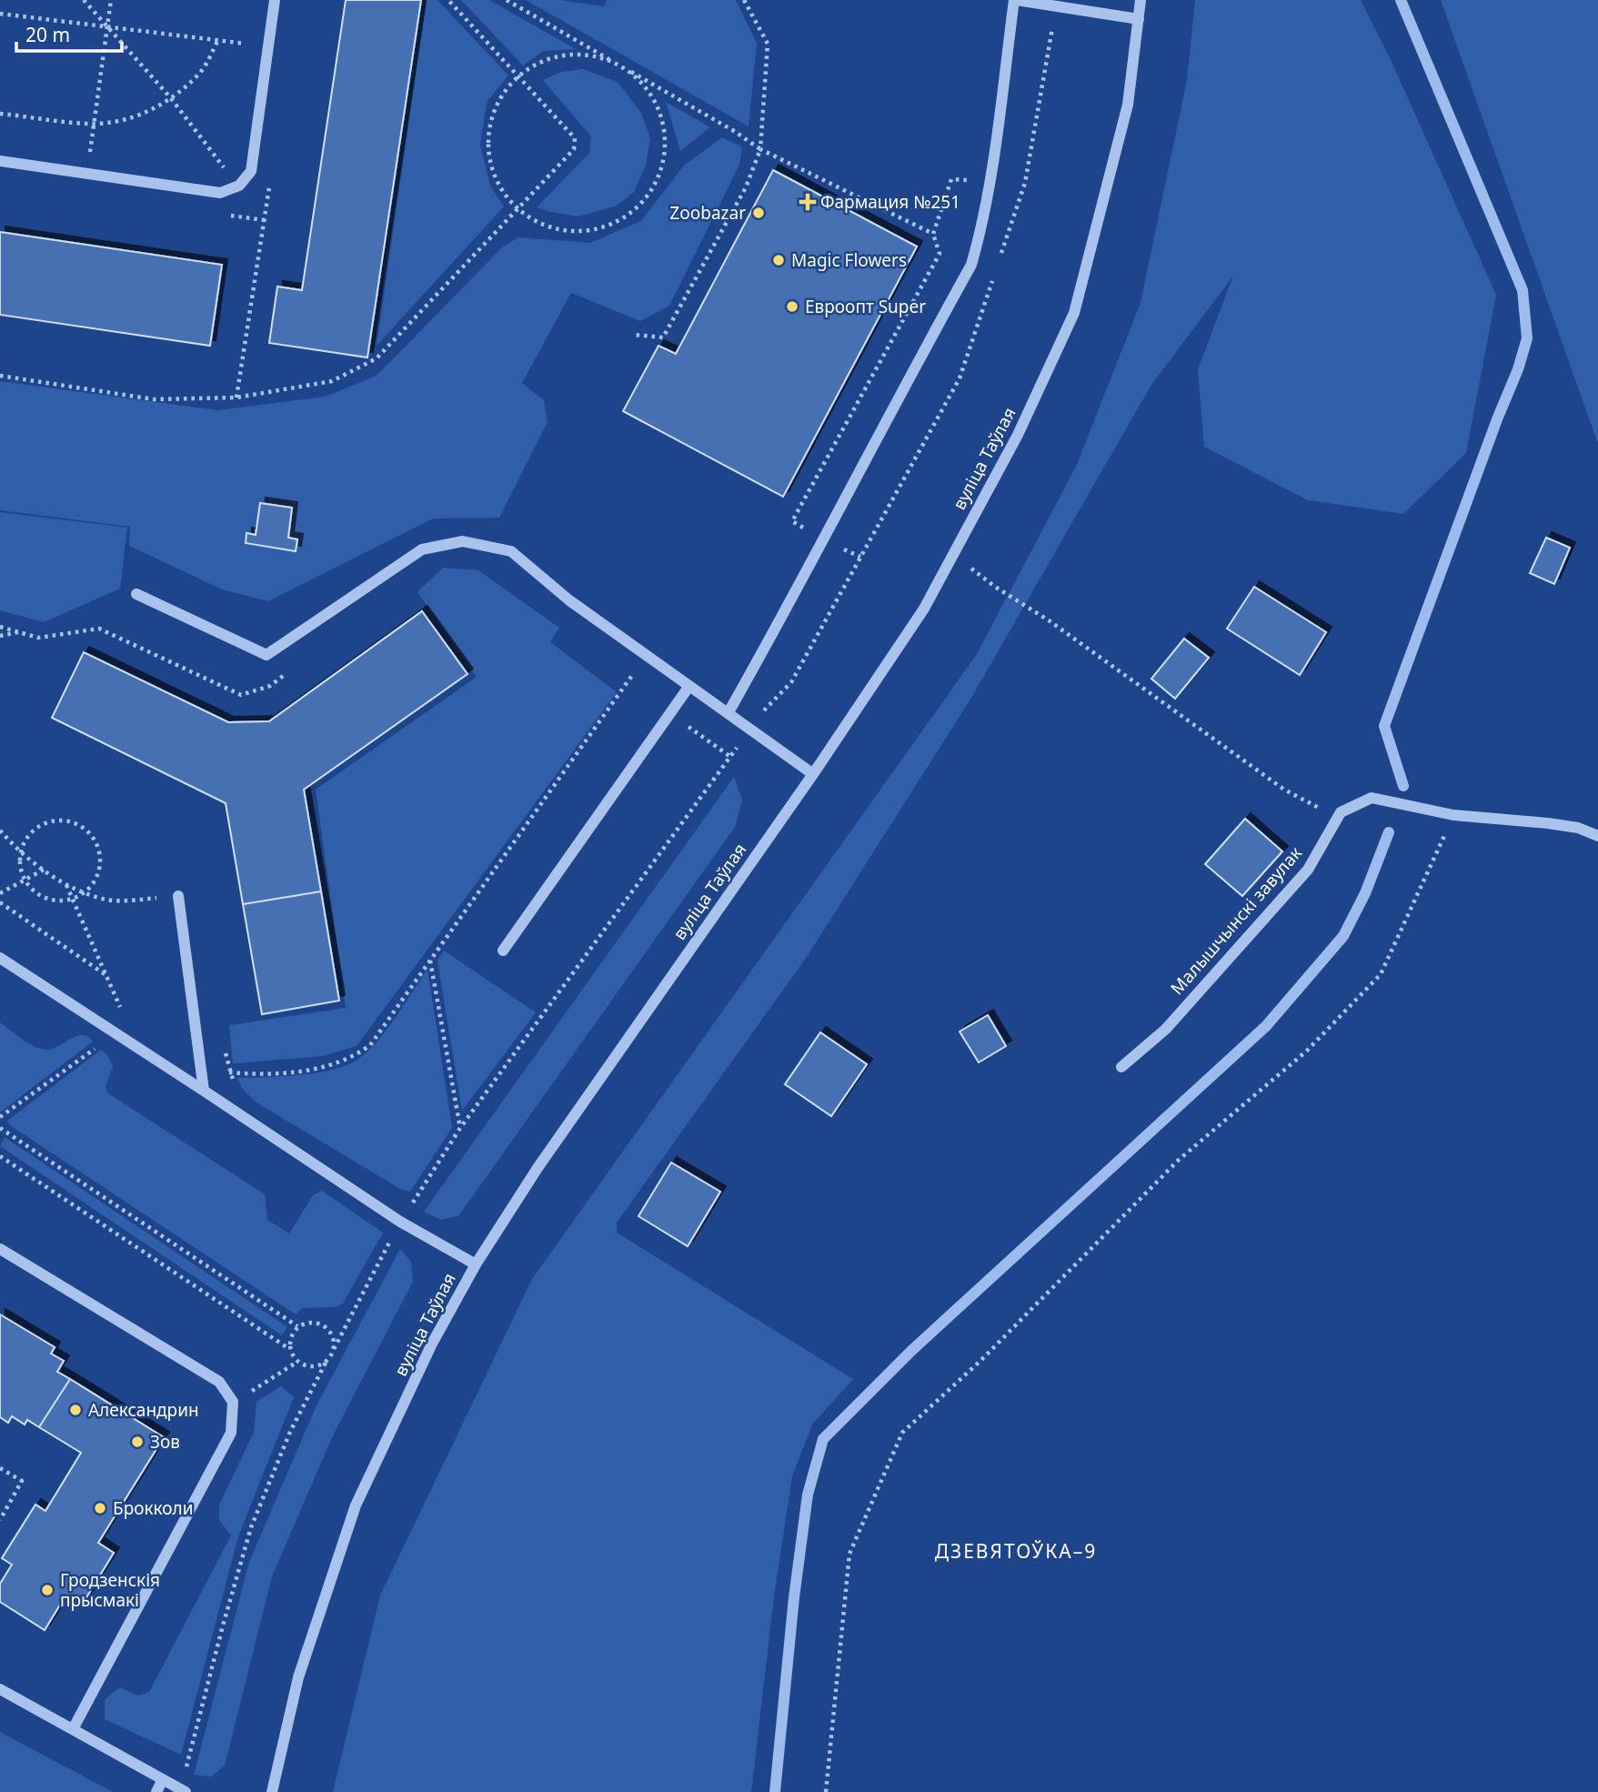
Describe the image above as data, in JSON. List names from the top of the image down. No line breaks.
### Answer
{"streets":{"street":["вуліца Таўлая","Малышчынскі завулак"]},"districts":["ДЗЕВЯТОЎКА–9"],"places":{"health":["Фармация №251"],"other":["Zoobazar","Magic Flowers","Евроопт Super","Александрин","Зов","Брокколи","Гродзенскія прысмакі"]},"scale_bar":"20 m"}
